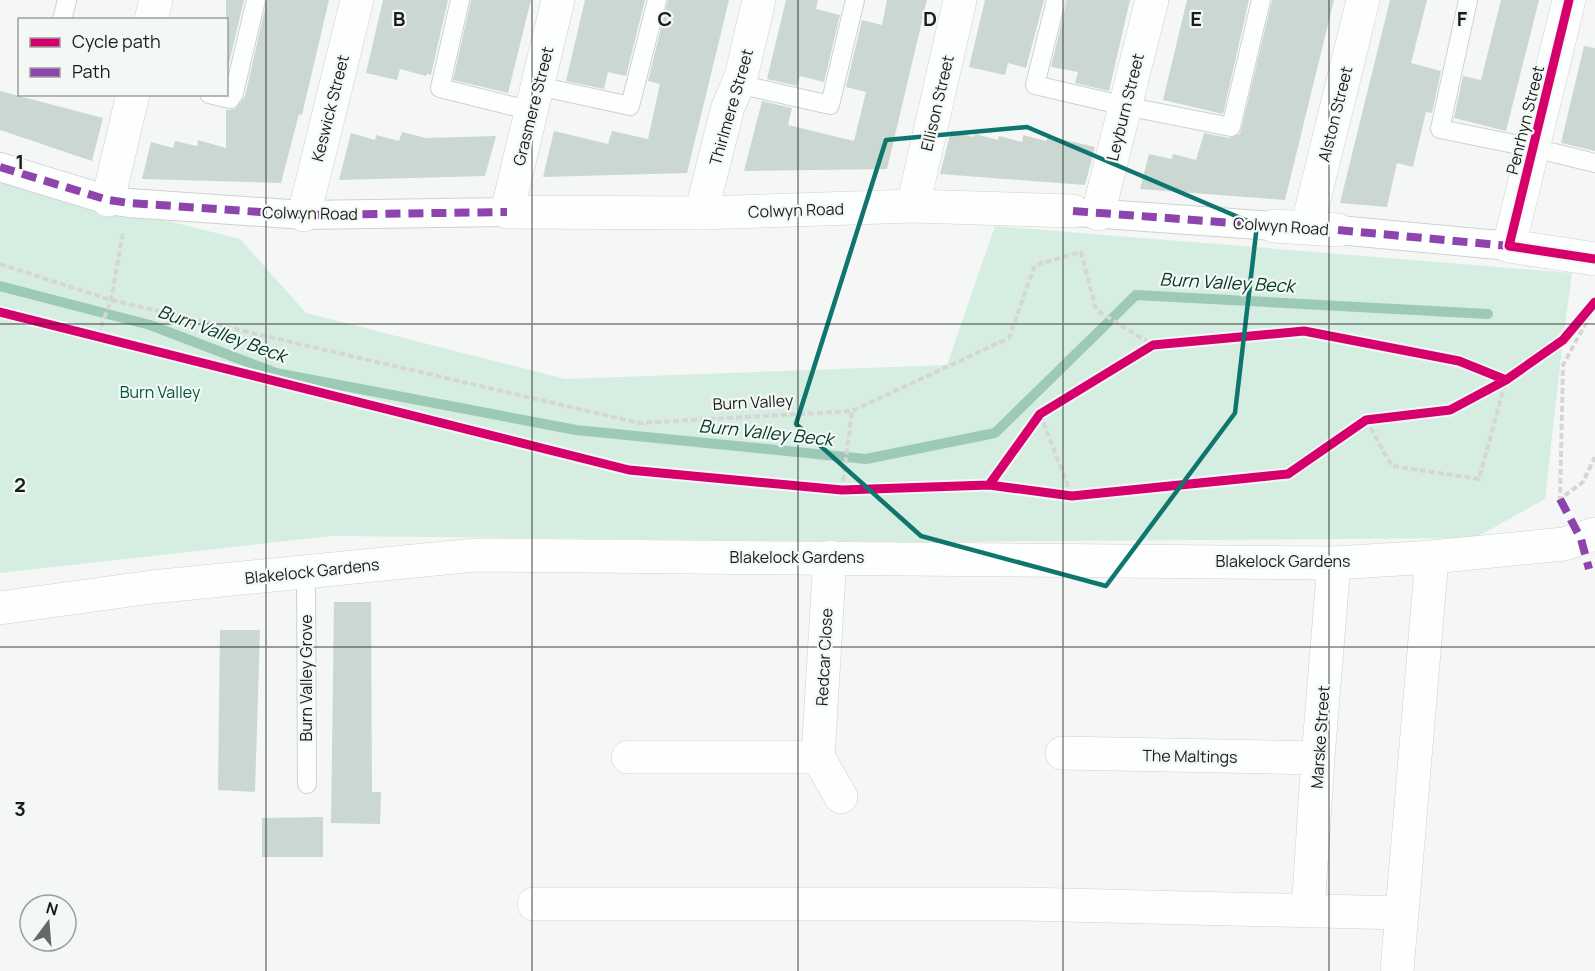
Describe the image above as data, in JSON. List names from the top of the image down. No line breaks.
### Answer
{"streets":{"street":["Ellison Street","Grasmere Street","Thirlmere Street","Leyburn Street","Keswick Street","Alston Street","Penrhyn Street","Colwyn Road","Blakelock Gardens","Redcar Close","Marske Street","The Maltings"],"lane":["Burn Valley Grove"],"path":["Burn Valley"]},"crossings":[["Ellison Street","Colwyn Road"],["Grasmere Street","Colwyn Road"],["Thirlmere Street","Colwyn Road"],["Leyburn Street","Colwyn Road"],["Keswick Street","Colwyn Road"],["Alston Street","Colwyn Road"],["Penrhyn Street","Colwyn Road"],["Blakelock Gardens","Redcar Close"],["Blakelock Gardens","Burn Valley Grove"],["Blakelock Gardens","Marske Street"],["Marske Street","The Maltings"]],"water":["Burn Valley Beck"],"parks":["Burn Valley"],"legend":["Cycle path","Path"],"north":"top","grid":{"columns":["B","C","D","E","F"],"rows":["1","2","3"]}}
